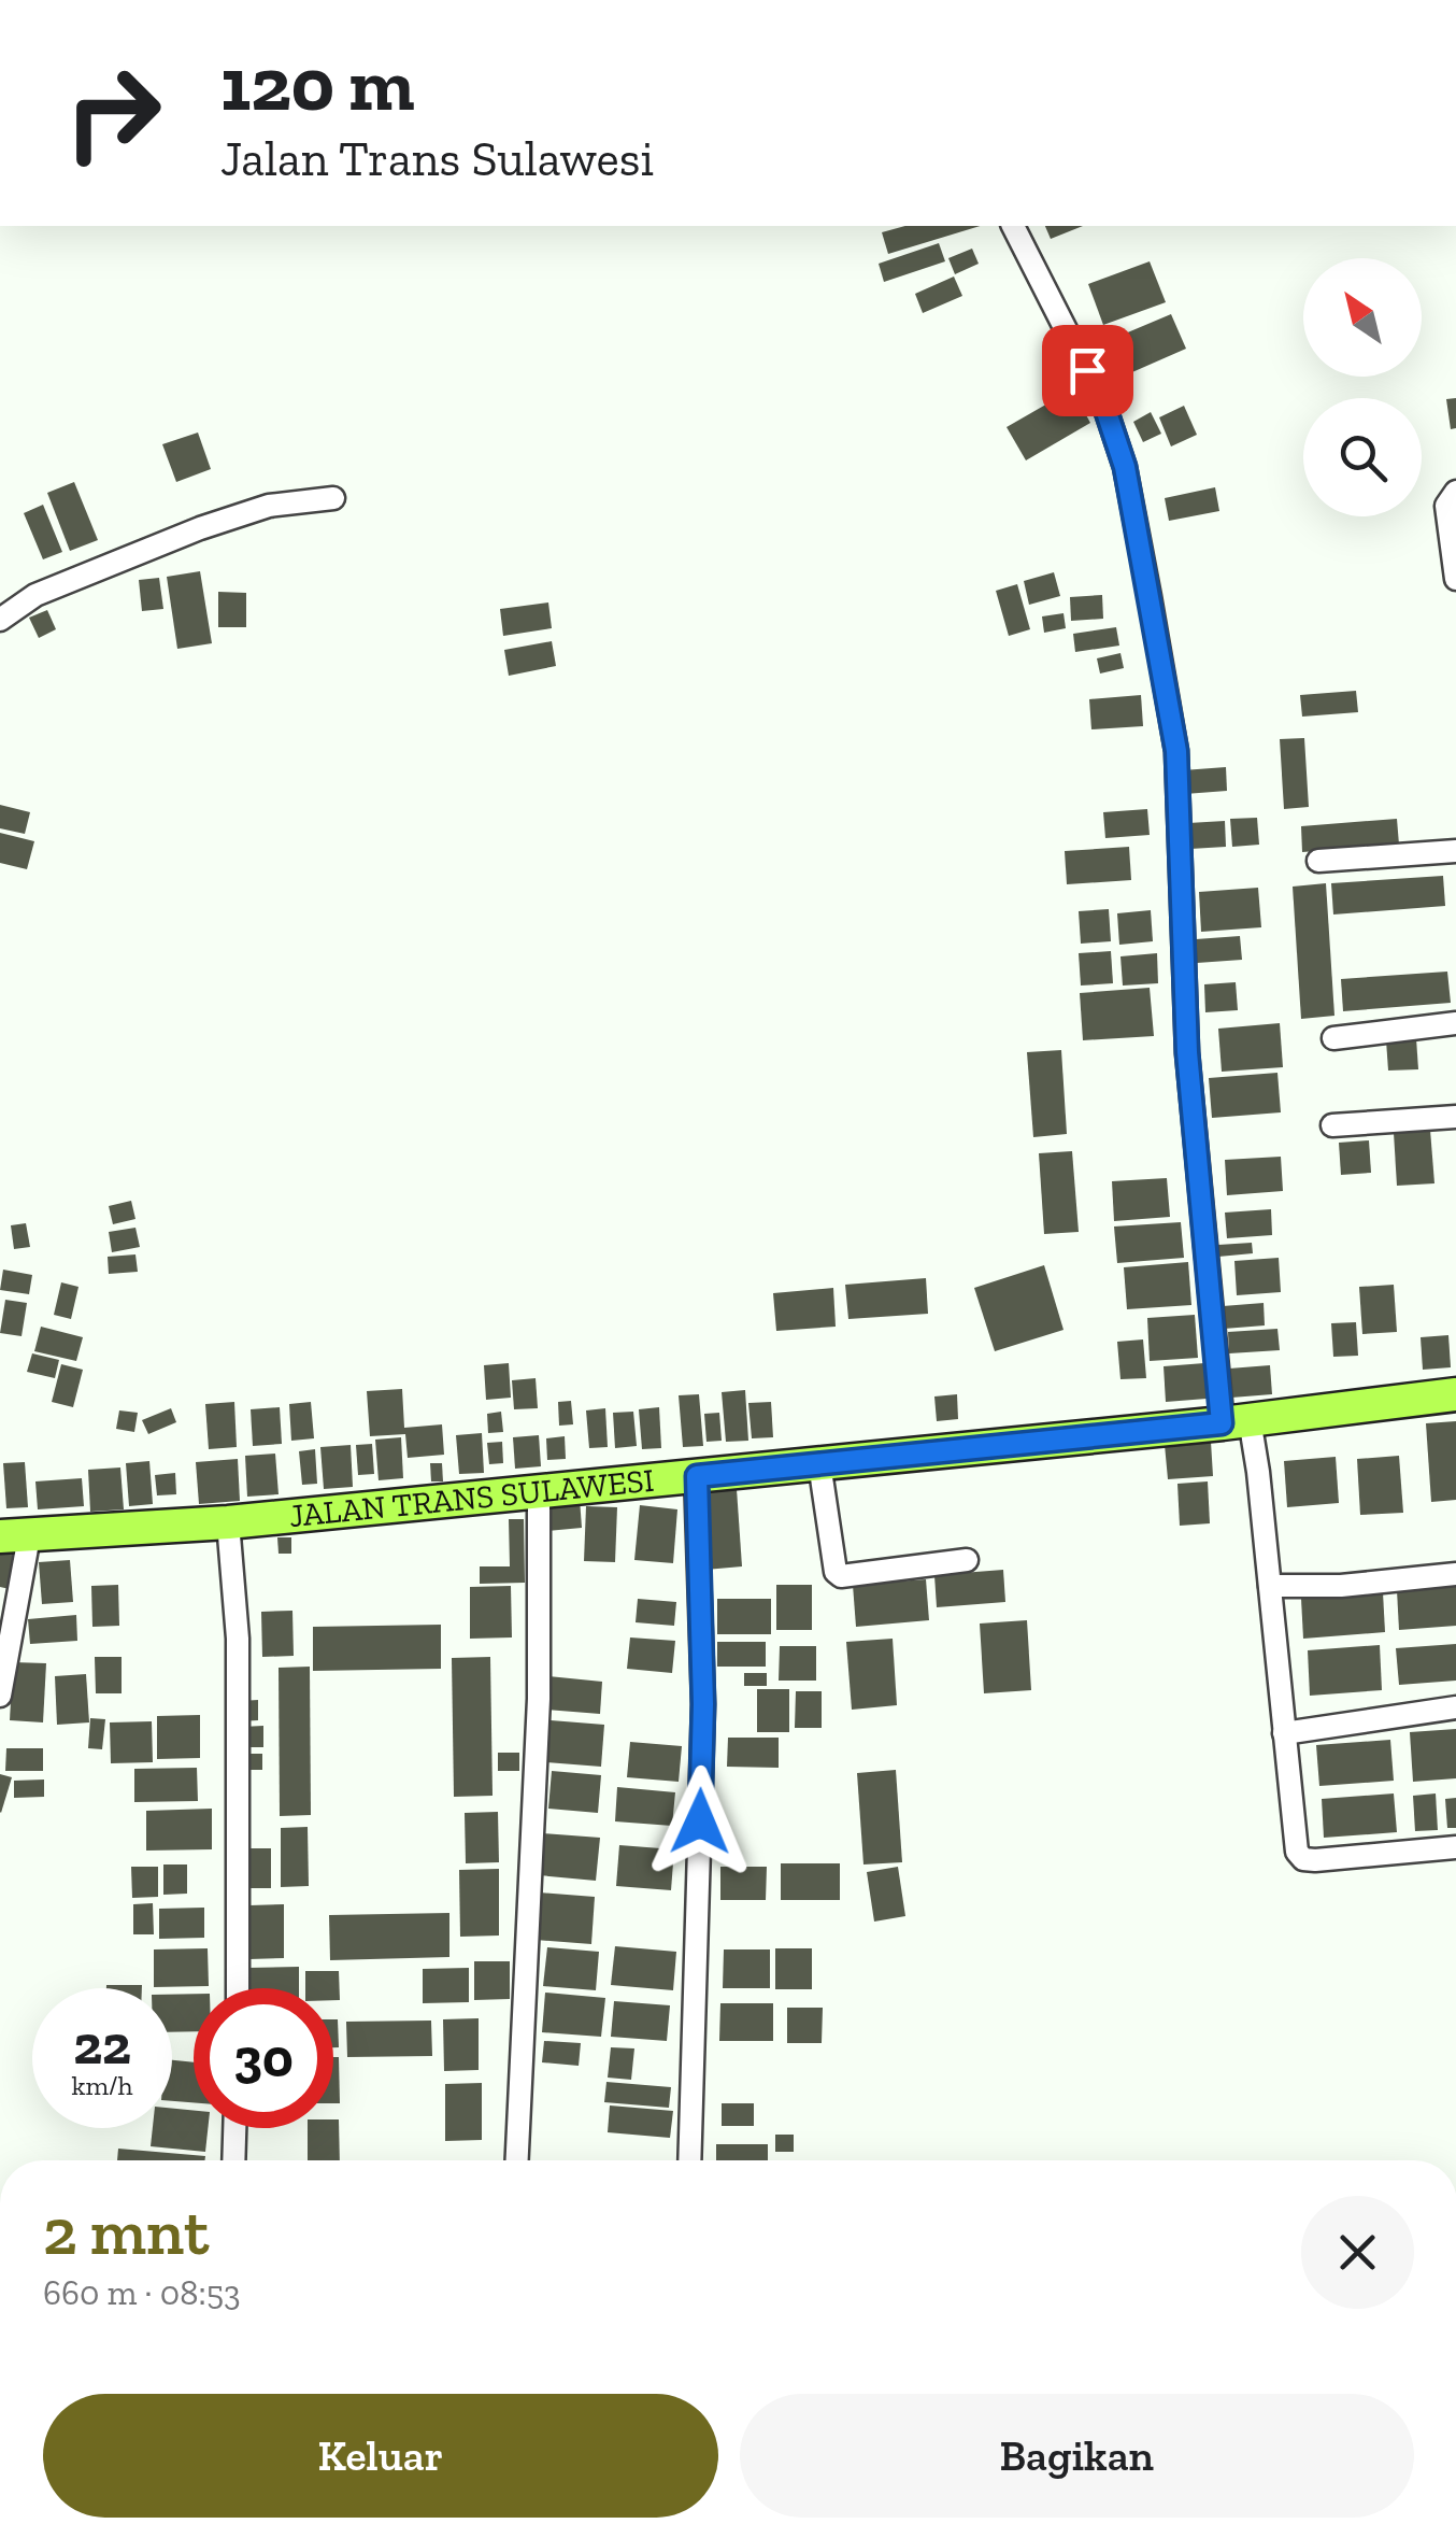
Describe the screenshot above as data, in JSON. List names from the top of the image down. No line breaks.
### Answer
{"streets":{"highway":["JALAN TRANS SULAWESI"]},"north":"top left","page":{"turn":["120 m","Jalan Trans Sulawesi"],"speed":"22 km/h","limit":"30","heading":["2 mnt","660 m · 08:53"],"buttons":["Keluar","Bagikan"]}}
